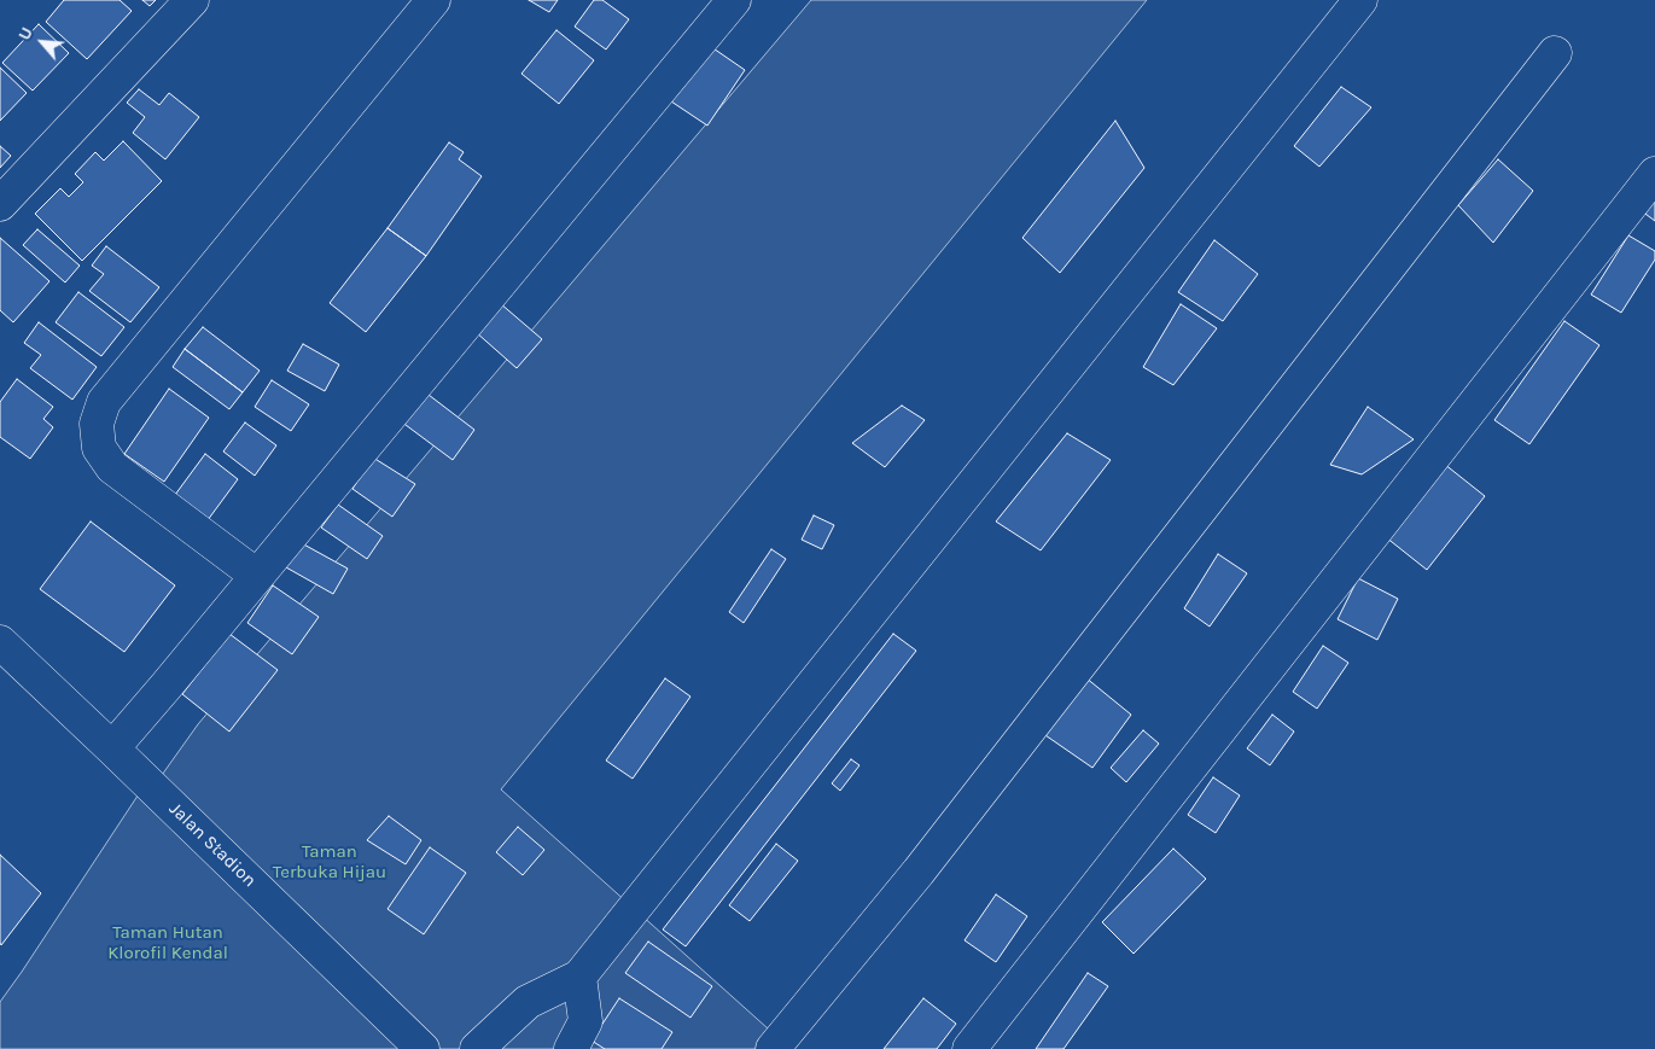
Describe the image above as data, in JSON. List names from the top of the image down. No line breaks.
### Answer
{"streets":{"street":["Jalan Stadion"]},"parks":["Taman Terbuka Hijau","Taman Hutan Klorofil Kendal"],"north":"top left"}
